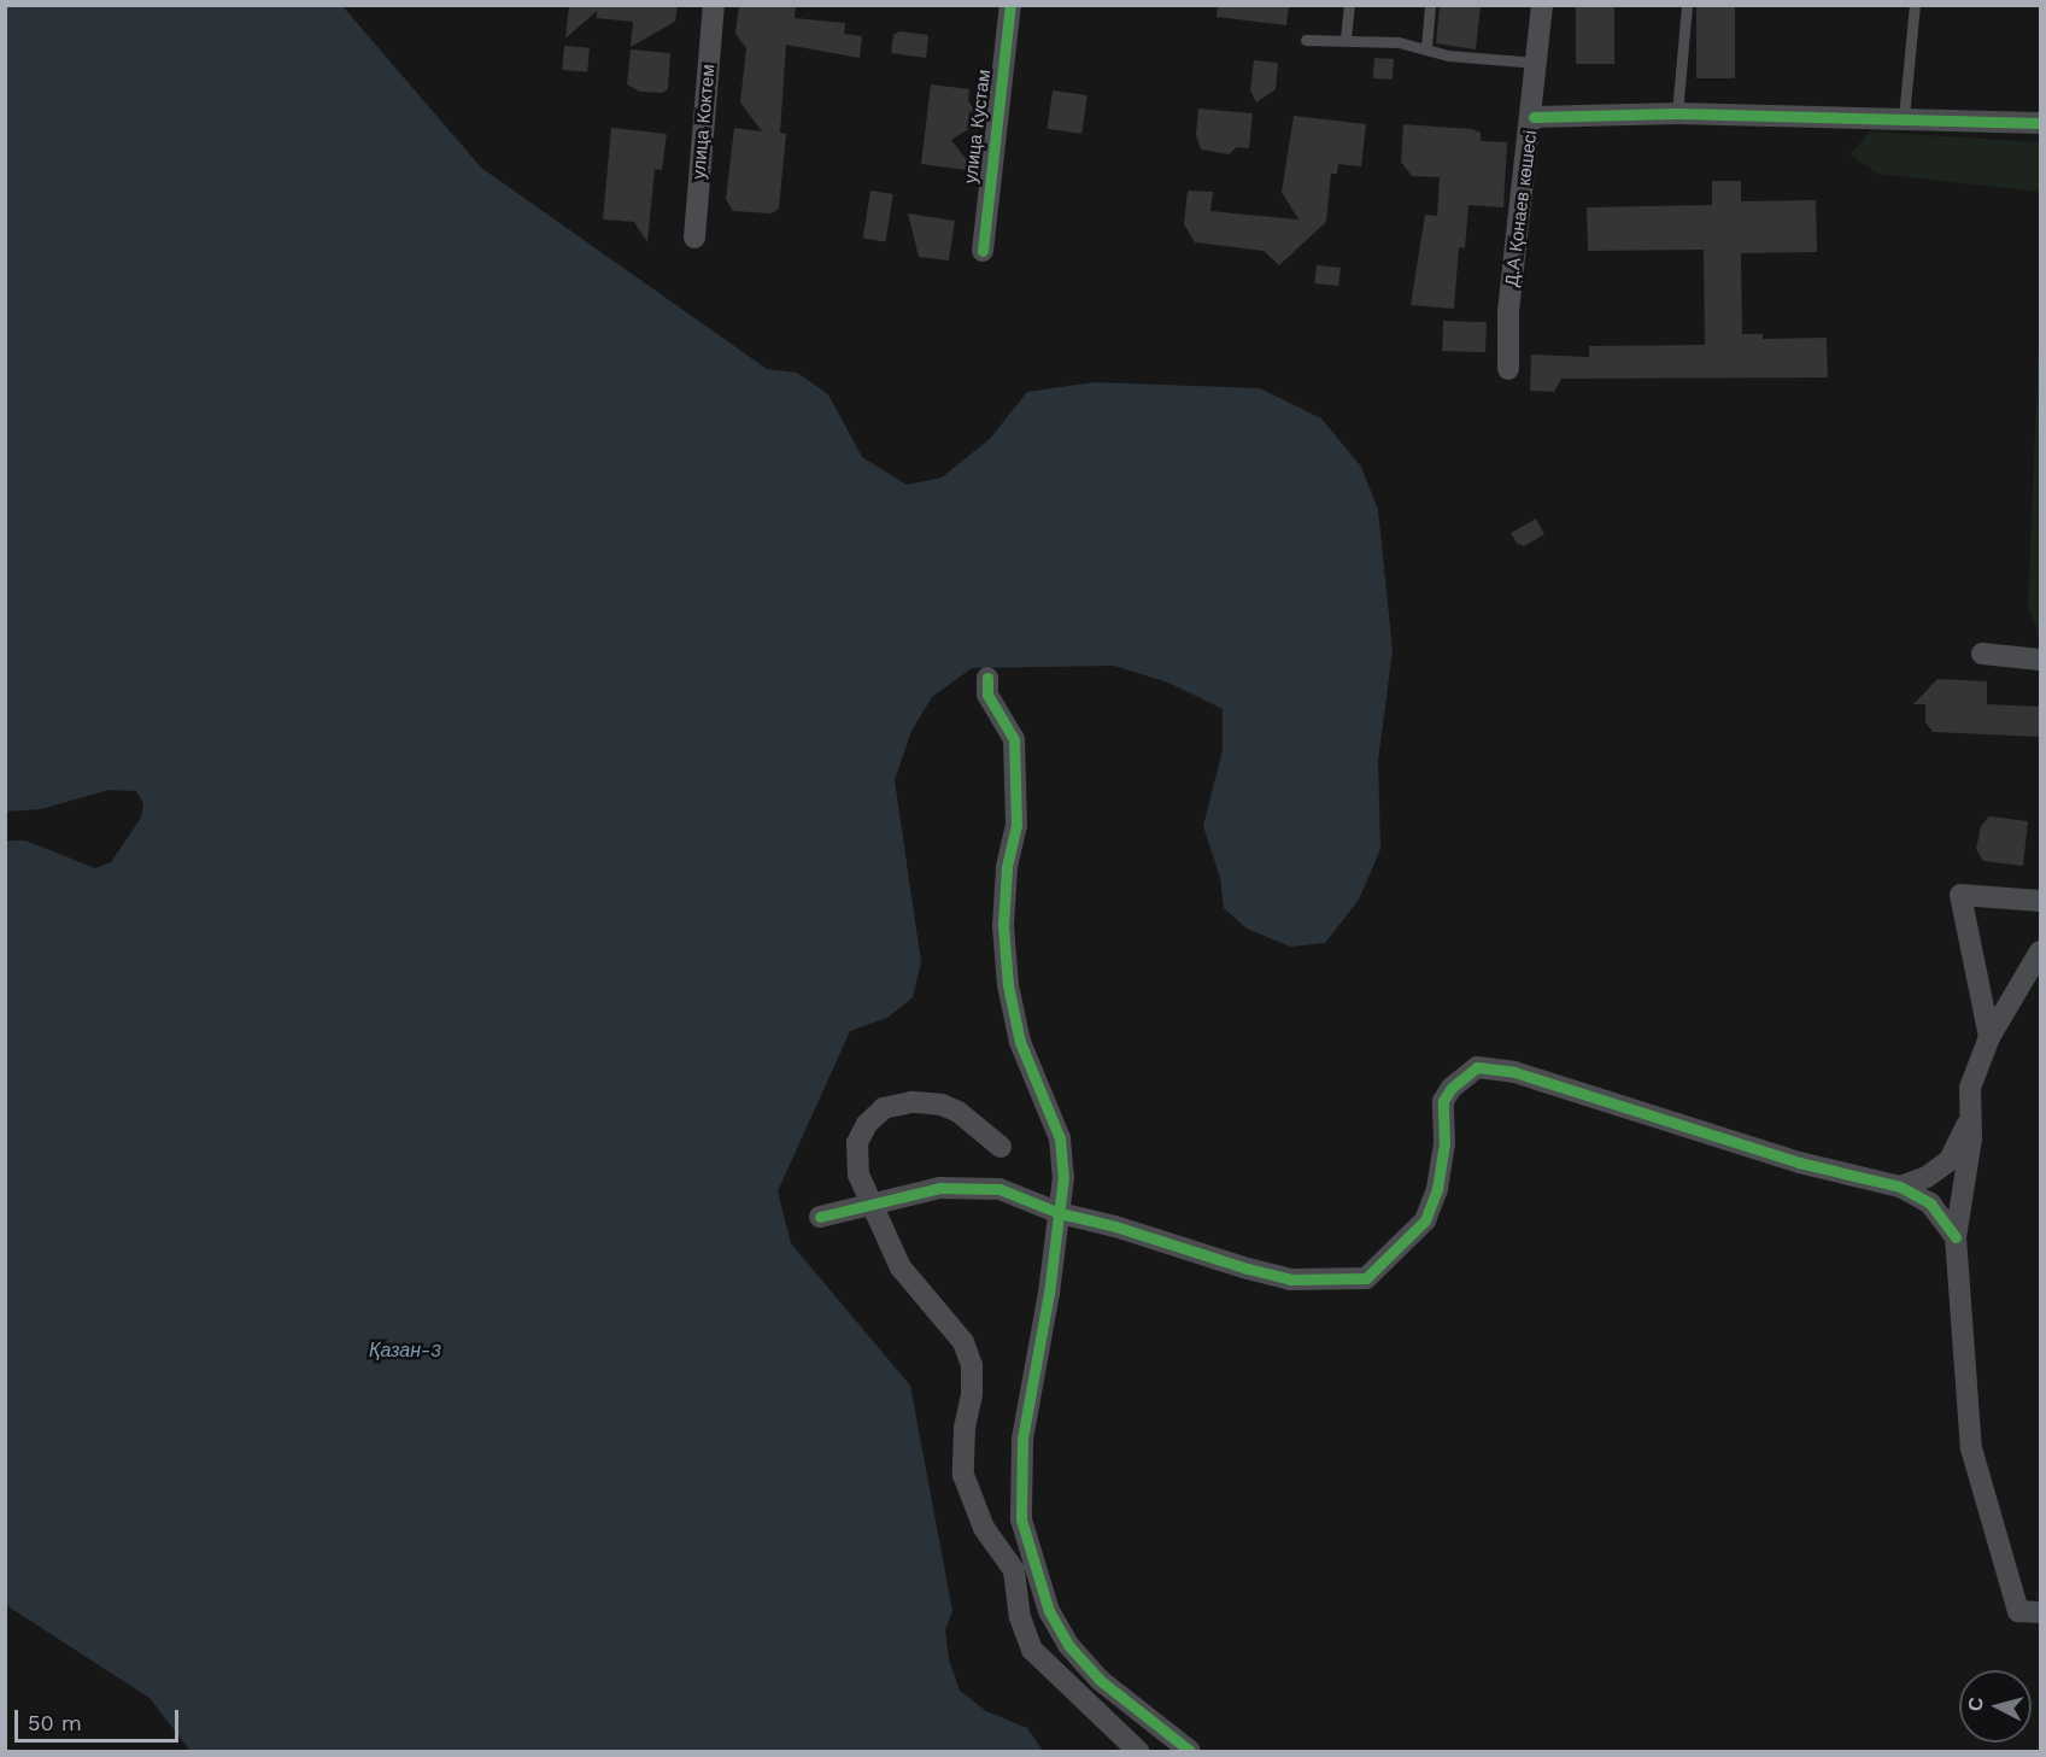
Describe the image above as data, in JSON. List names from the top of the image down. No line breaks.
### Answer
{"streets":{"street":["улица Коктем","улица Кустам","Д.А Қонаев көшесі"]},"water":["Қазан-3"],"scale_bar":"50 m","north":"left"}
